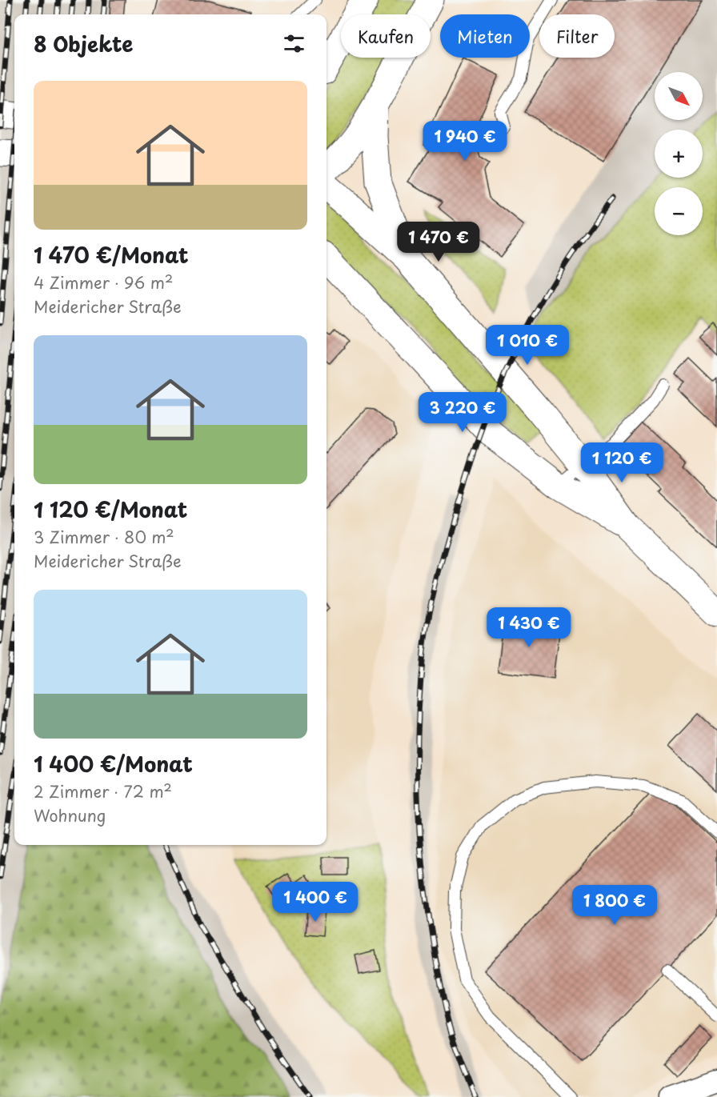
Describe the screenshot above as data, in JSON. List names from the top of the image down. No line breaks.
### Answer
{"north":"bottom right","page":{"chip":["Kaufen","Mieten","Filter"],"heading":"8 Objekte","map_buttons":["+","−"],"list":[{"name":"1 470 €/Monat","note":"4 Zimmer · 96 m² · Meidericher Straße"},{"name":"1 120 €/Monat","note":"3 Zimmer · 80 m² · Meidericher Straße"},{"name":"1 400 €/Monat","note":"2 Zimmer · 72 m² · Wohnung"}],"price":["1 940 €","1 470 €","1 010 €","3 220 €","1 120 €","1 430 €","1 400 €","1 800 €"]}}
